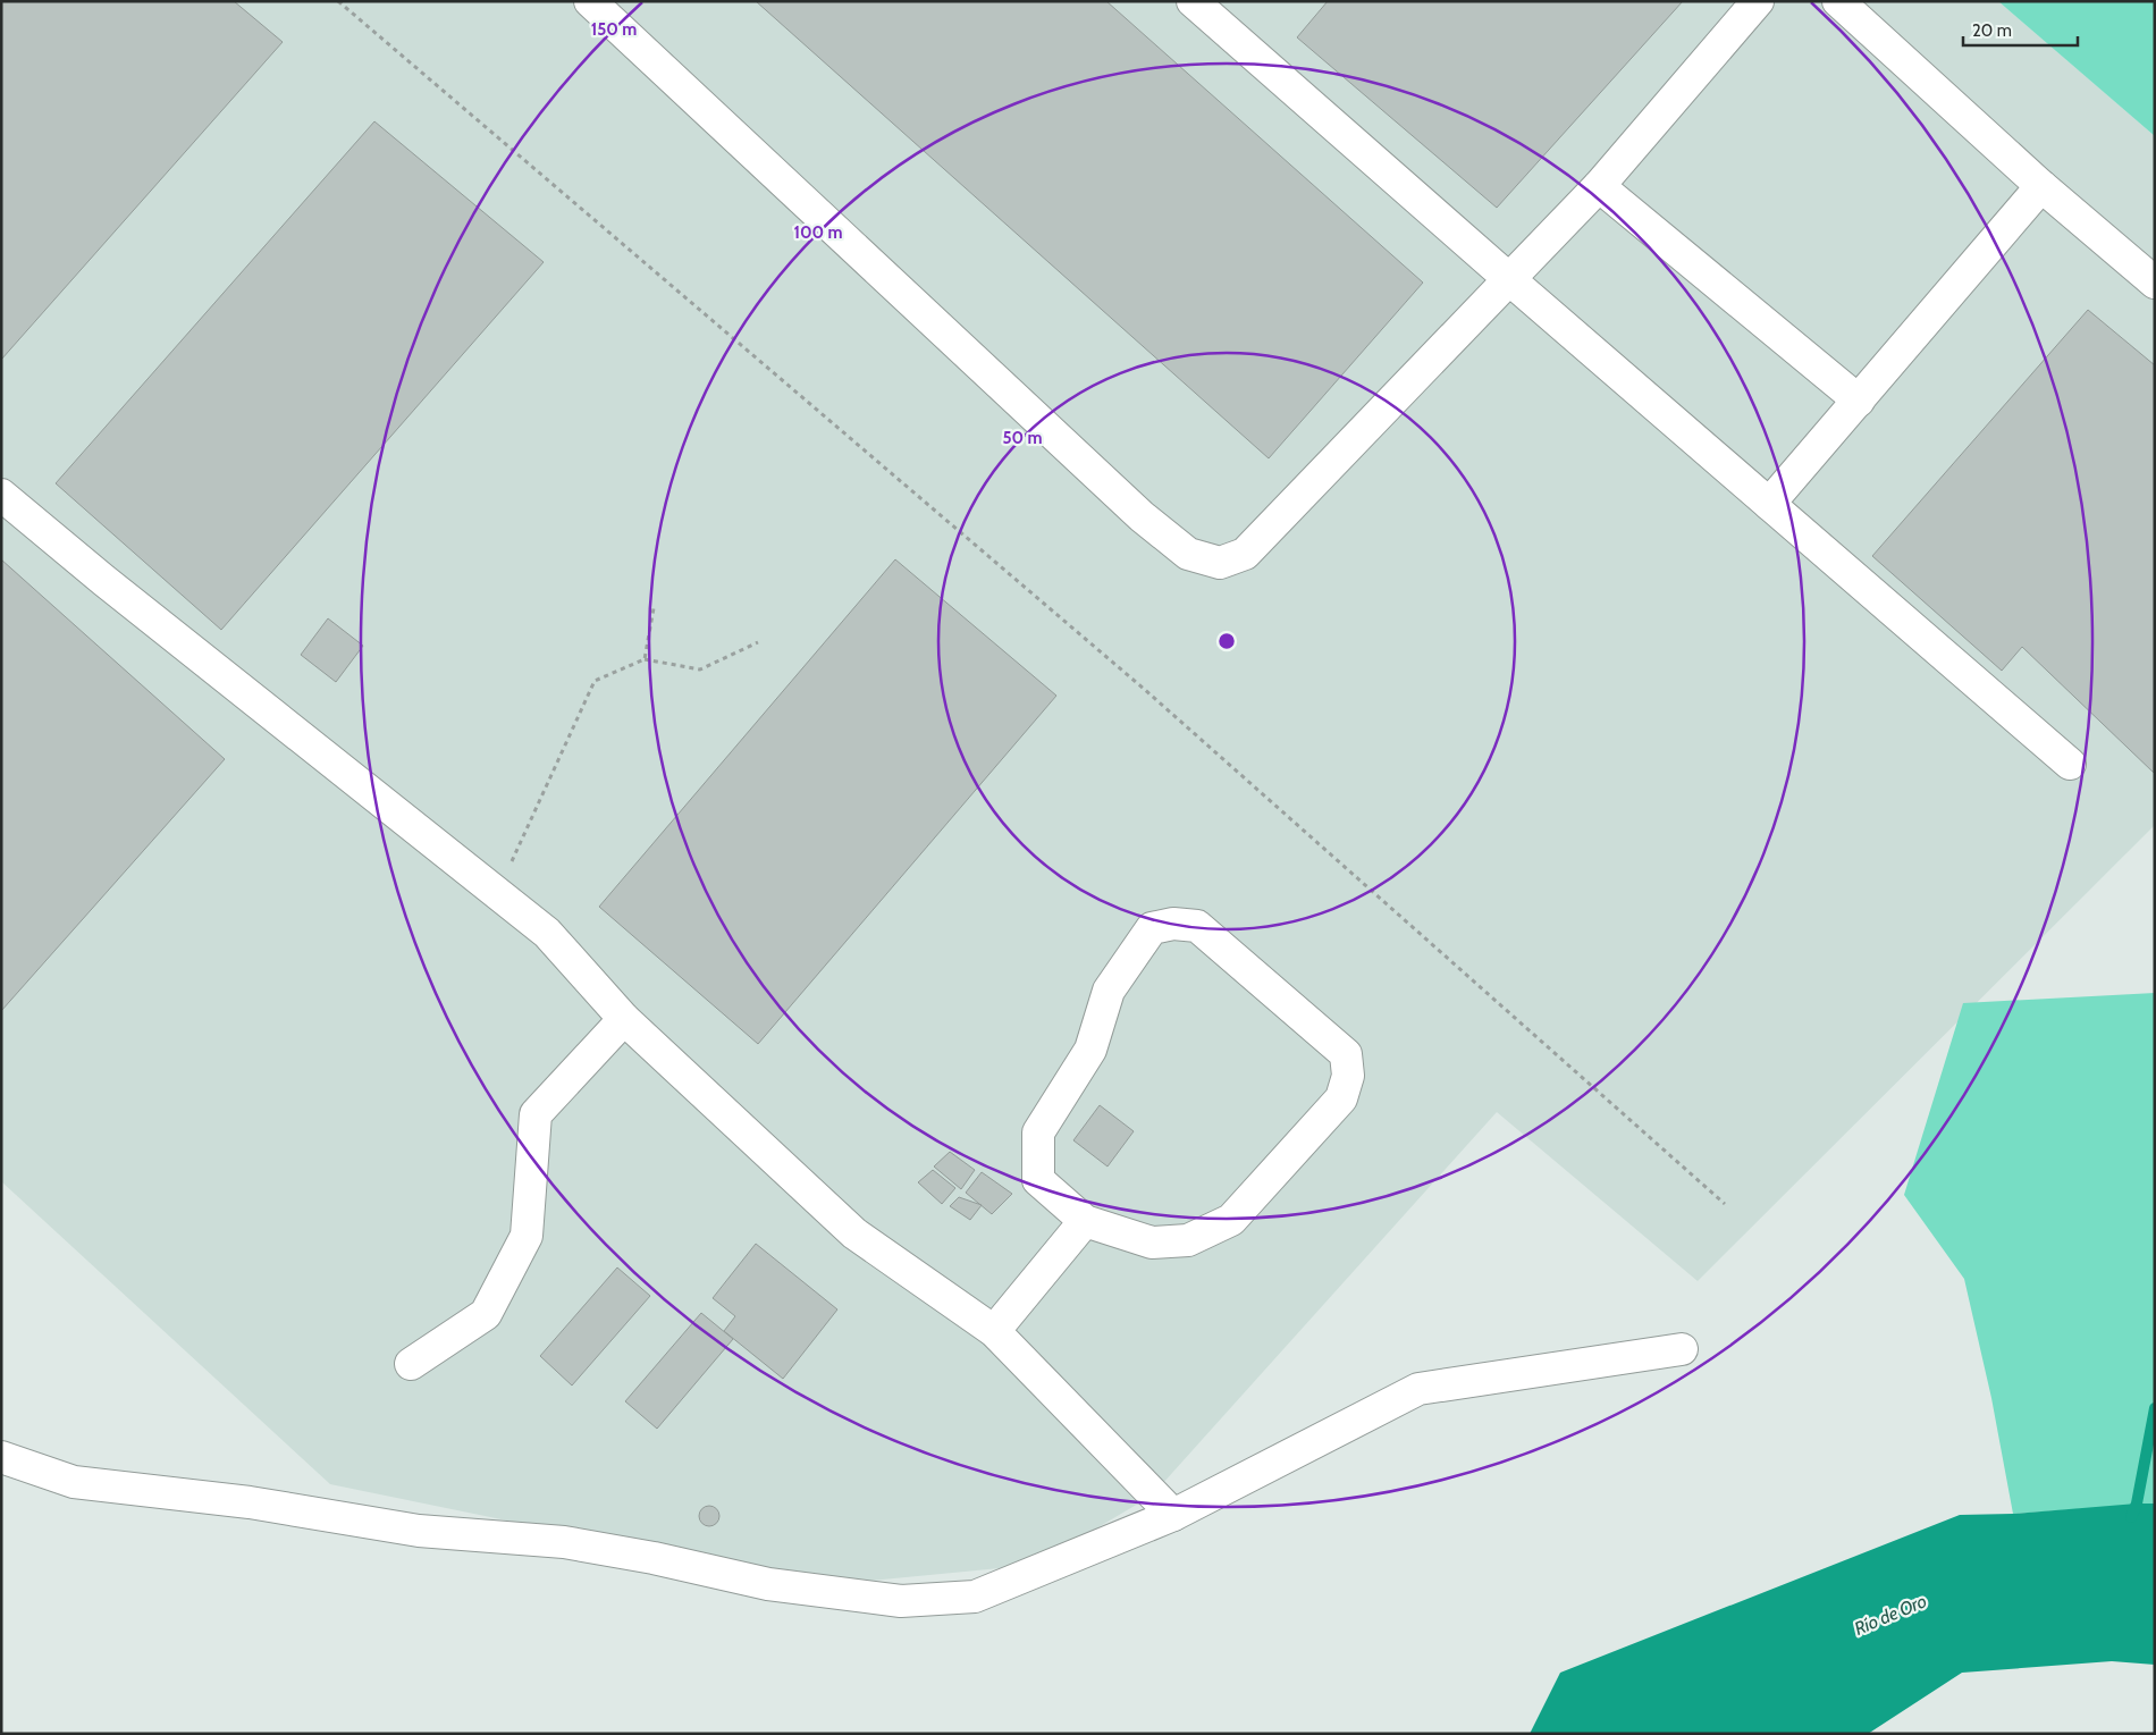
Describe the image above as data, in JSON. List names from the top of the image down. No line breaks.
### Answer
{"water":["Río de Oro"],"scale_bar":"20 m","rings":["150 m","100 m","50 m"]}
